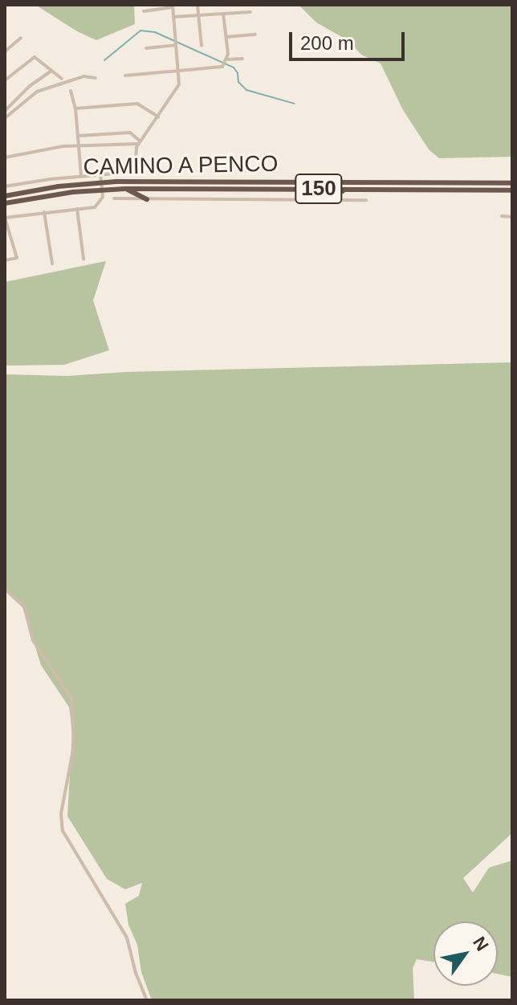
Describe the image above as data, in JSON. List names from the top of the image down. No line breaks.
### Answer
{"streets":{"highway":["CAMINO A PENCO","150"]},"scale_bar":"200 m","north":"top right"}
